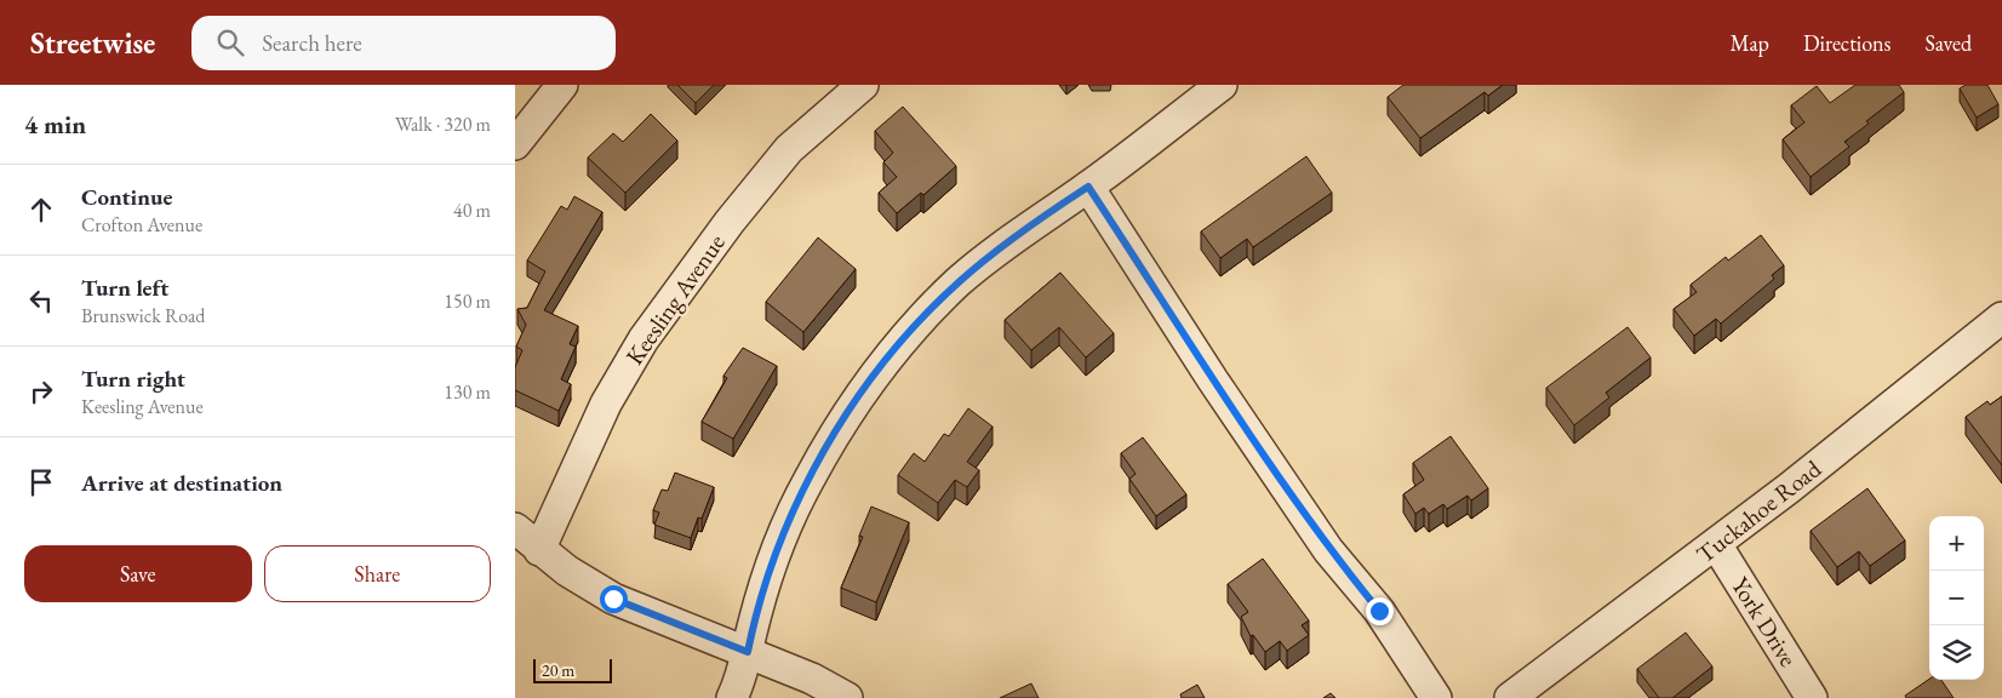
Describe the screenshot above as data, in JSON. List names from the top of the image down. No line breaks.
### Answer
{"streets":{"street":["Keesling Avenue","Tuckahoe Road","York Drive"]},"crossings":[["Tuckahoe Road","York Drive"]],"scale_bar":"20 m","page":{"header":"Streetwise","search":"Search here","nav":["Map","Directions","Saved"],"heading":["4 min","Walk · 320 m"],"list":[["Continue","Crofton Avenue","40 m"],["Turn left","Brunswick Road","150 m"],["Turn right","Keesling Avenue","130 m"],"Arrive at destination"],"map_buttons":["+","−"],"buttons":["Save","Share"],"scale":"20 m"}}
